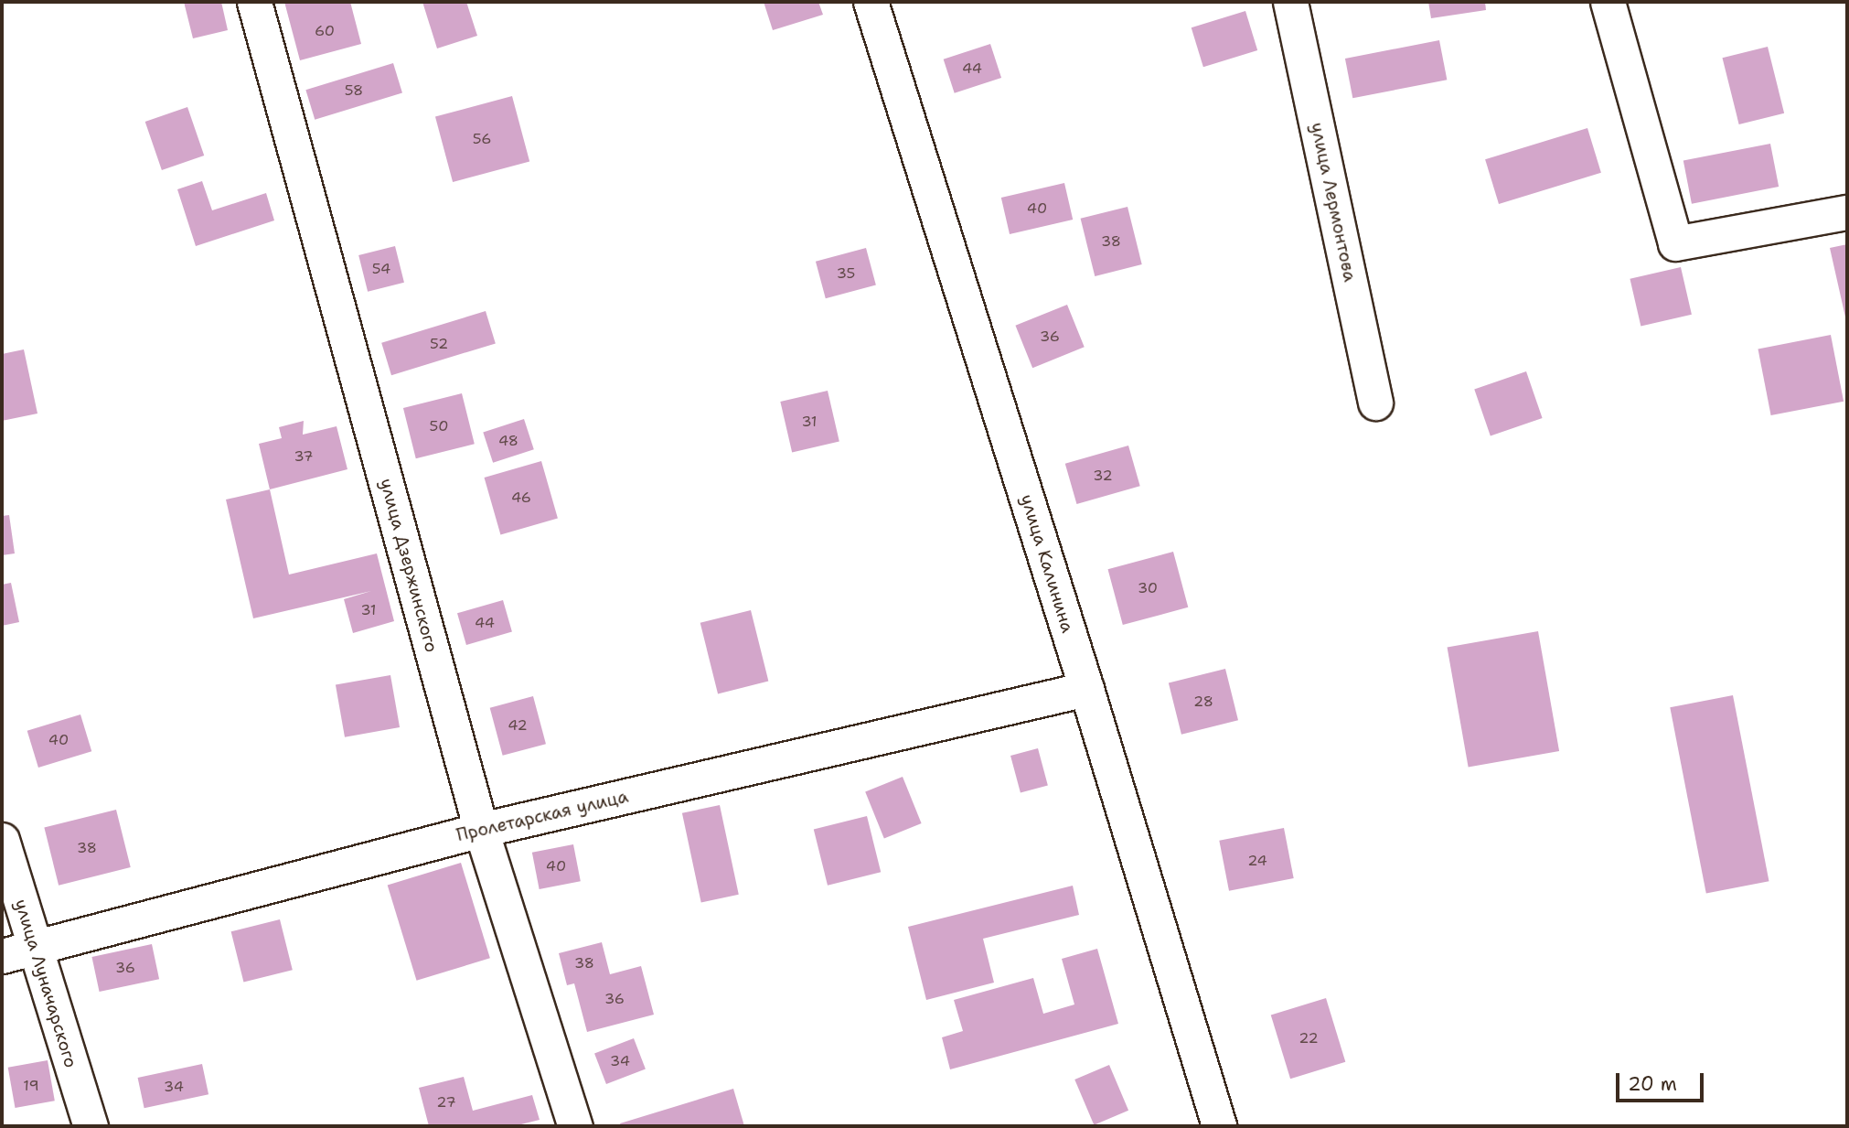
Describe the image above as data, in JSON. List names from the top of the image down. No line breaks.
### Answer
{"streets":{"street":["улица Лермонтова","улица Калинина","улица Дзержинского","Пролетарская улица","улица Луначарского"]},"crossings":[["улица Калинина","Пролетарская улица"],["улица Дзержинского","Пролетарская улица"],["Пролетарская улица","улица Луначарского"]],"house_numbers":["60","44","58","56","40","38","54","35","36","52","31","50","48","37","32","46","30","31","44","28","42","40","38","24","40","38","36","36","22","34","19","34","27"],"scale_bar":"20 m"}
